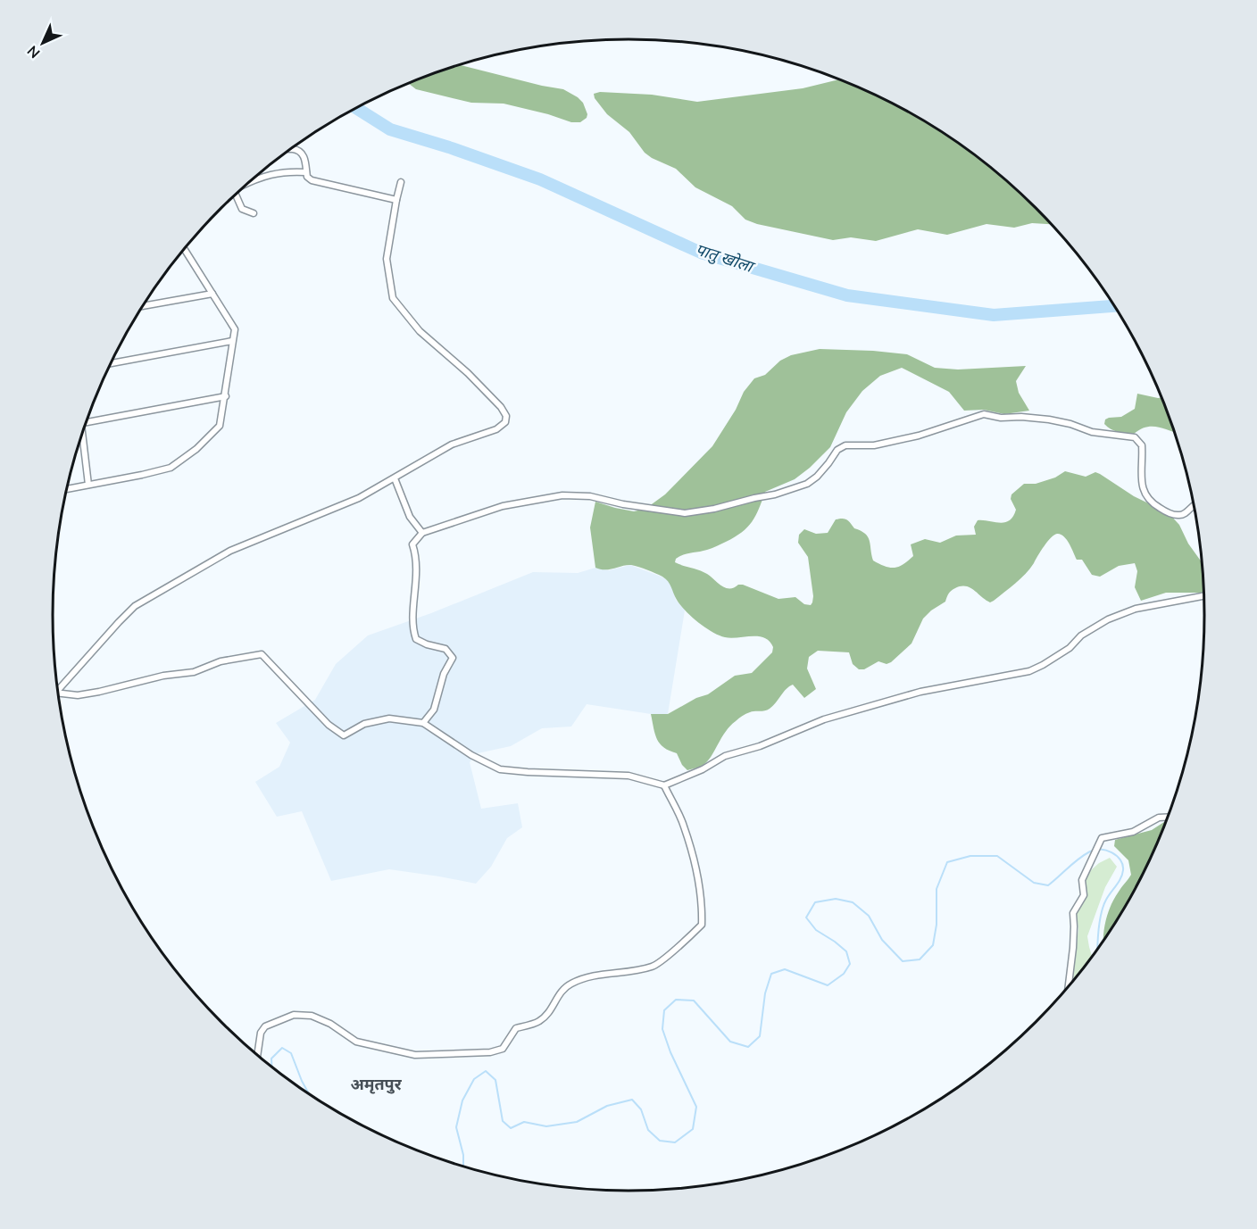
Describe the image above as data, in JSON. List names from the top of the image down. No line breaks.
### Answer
{"districts":["अमृतपुर"],"water":["पातु खोला"],"north":"bottom left"}
